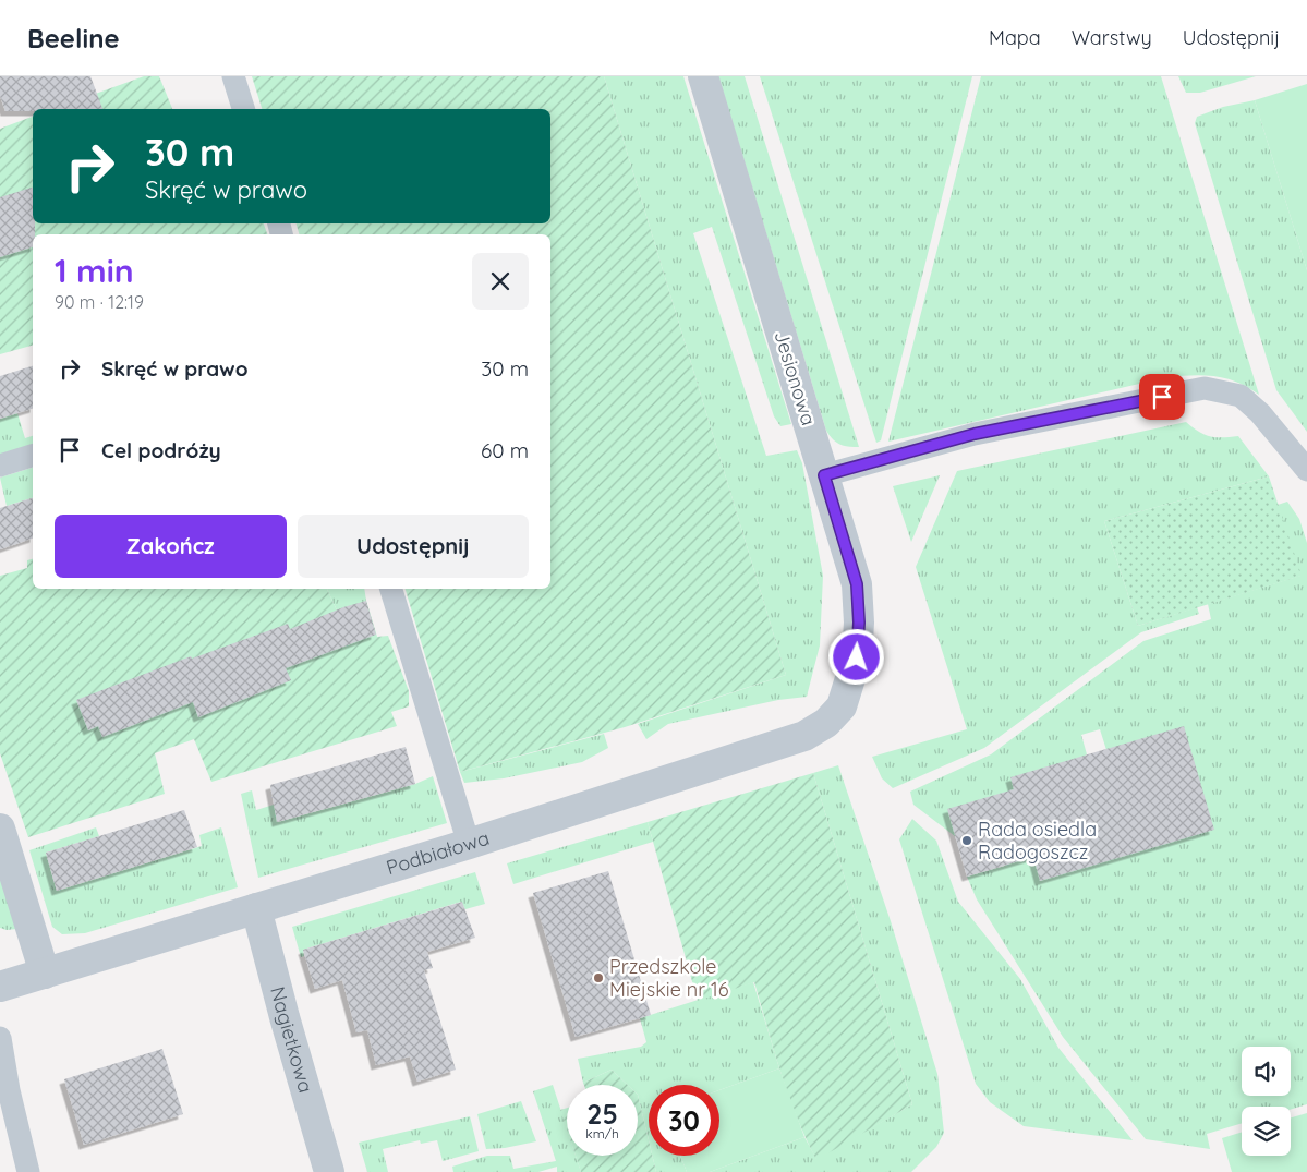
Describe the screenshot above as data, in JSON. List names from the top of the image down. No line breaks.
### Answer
{"streets":{"street":["Jesionowa","Podbiałowa","Nagietkowa"]},"crossings":[["Jesionowa","Podbiałowa"],["Podbiałowa","Nagietkowa"]],"places":["Rada osiedla Radogoszcz","Przedszkole Miejskie nr 16"],"page":{"header":"Beeline","nav":["Mapa","Warstwy","Udostępnij"],"turn":["30 m","Skręć w prawo"],"heading":["1 min","90 m · 12:19"],"list":[{"name":"Skręć w prawo","value":"30 m"},{"name":"Cel podróży","value":"60 m"}],"buttons":["Zakończ","Udostępnij"],"speed":"25 km/h","limit":"30"}}
